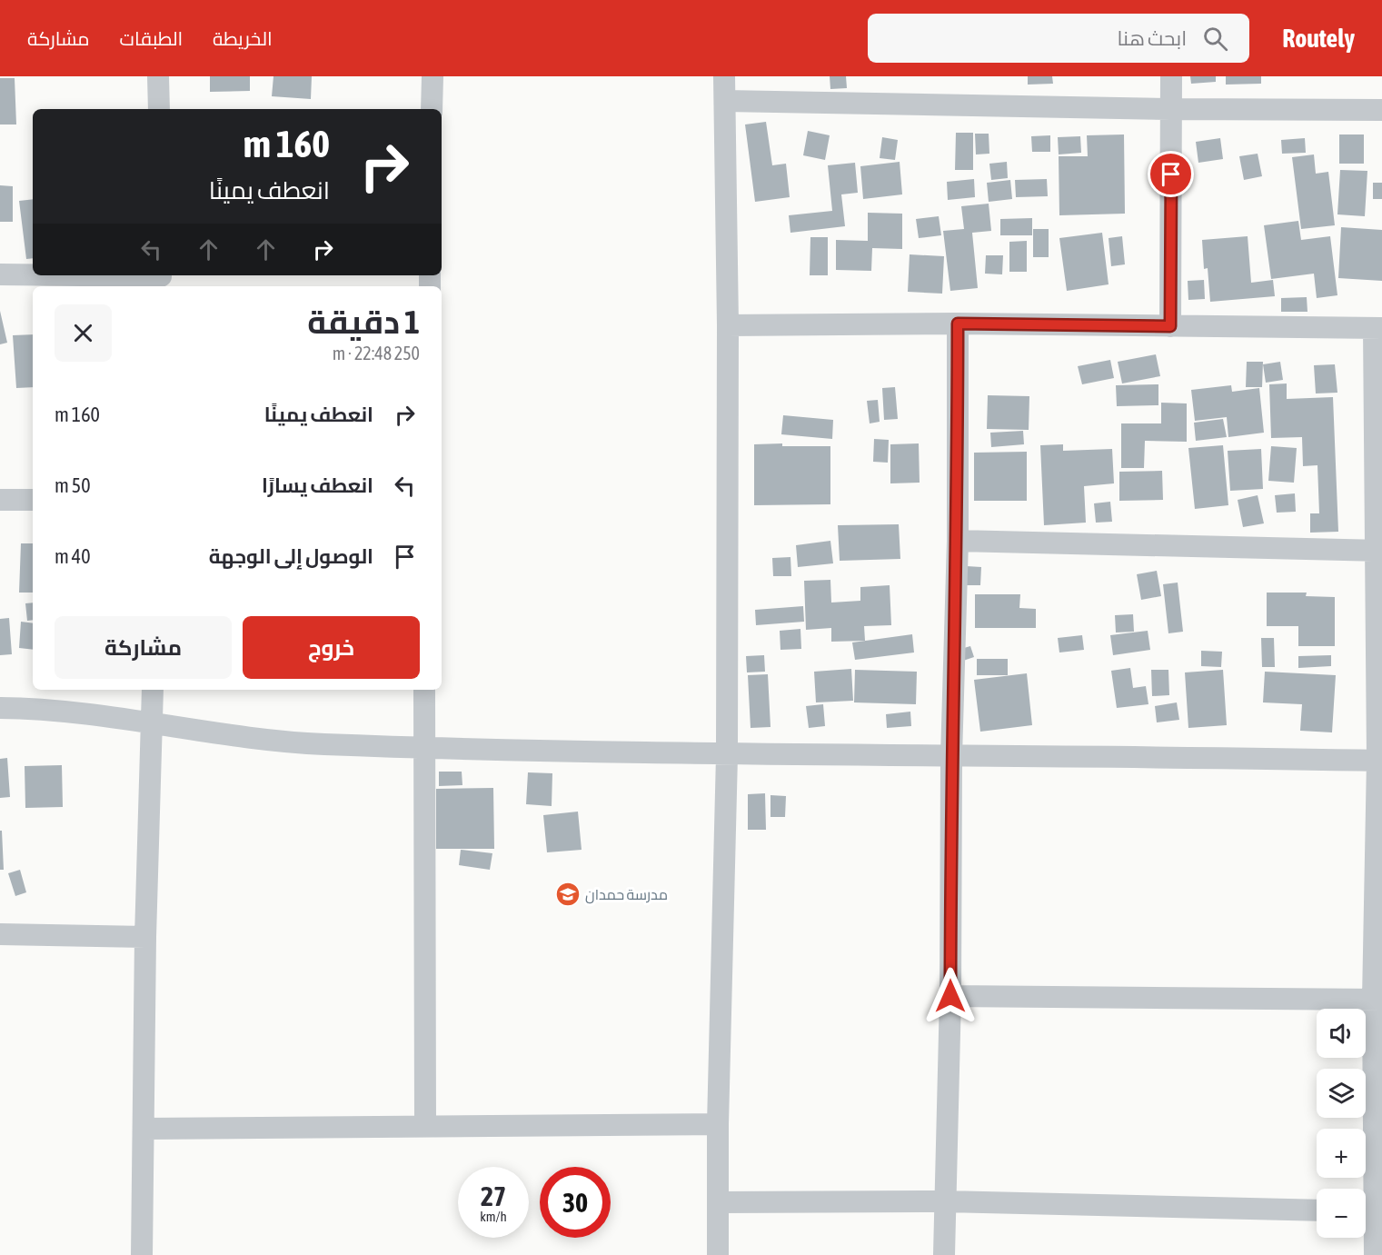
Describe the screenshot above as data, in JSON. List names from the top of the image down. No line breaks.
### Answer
{"places":{"school or university":["مدرسة حمدان"]},"page":{"header":"Routely","search":"ابحث هنا","nav":["الخريطة","الطبقات","مشاركة"],"turn":["160 m","انعطف يمينًا"],"heading":["1 دقيقة","250 m · 22:48"],"list":[{"name":"انعطف يمينًا","value":"160 m"},{"name":"انعطف يسارًا","value":"50 m"},{"name":"الوصول إلى الوجهة","value":"40 m"}],"buttons":["خروج","مشاركة"],"map_buttons":["+","−"],"speed":"27 km/h","limit":"30"}}
